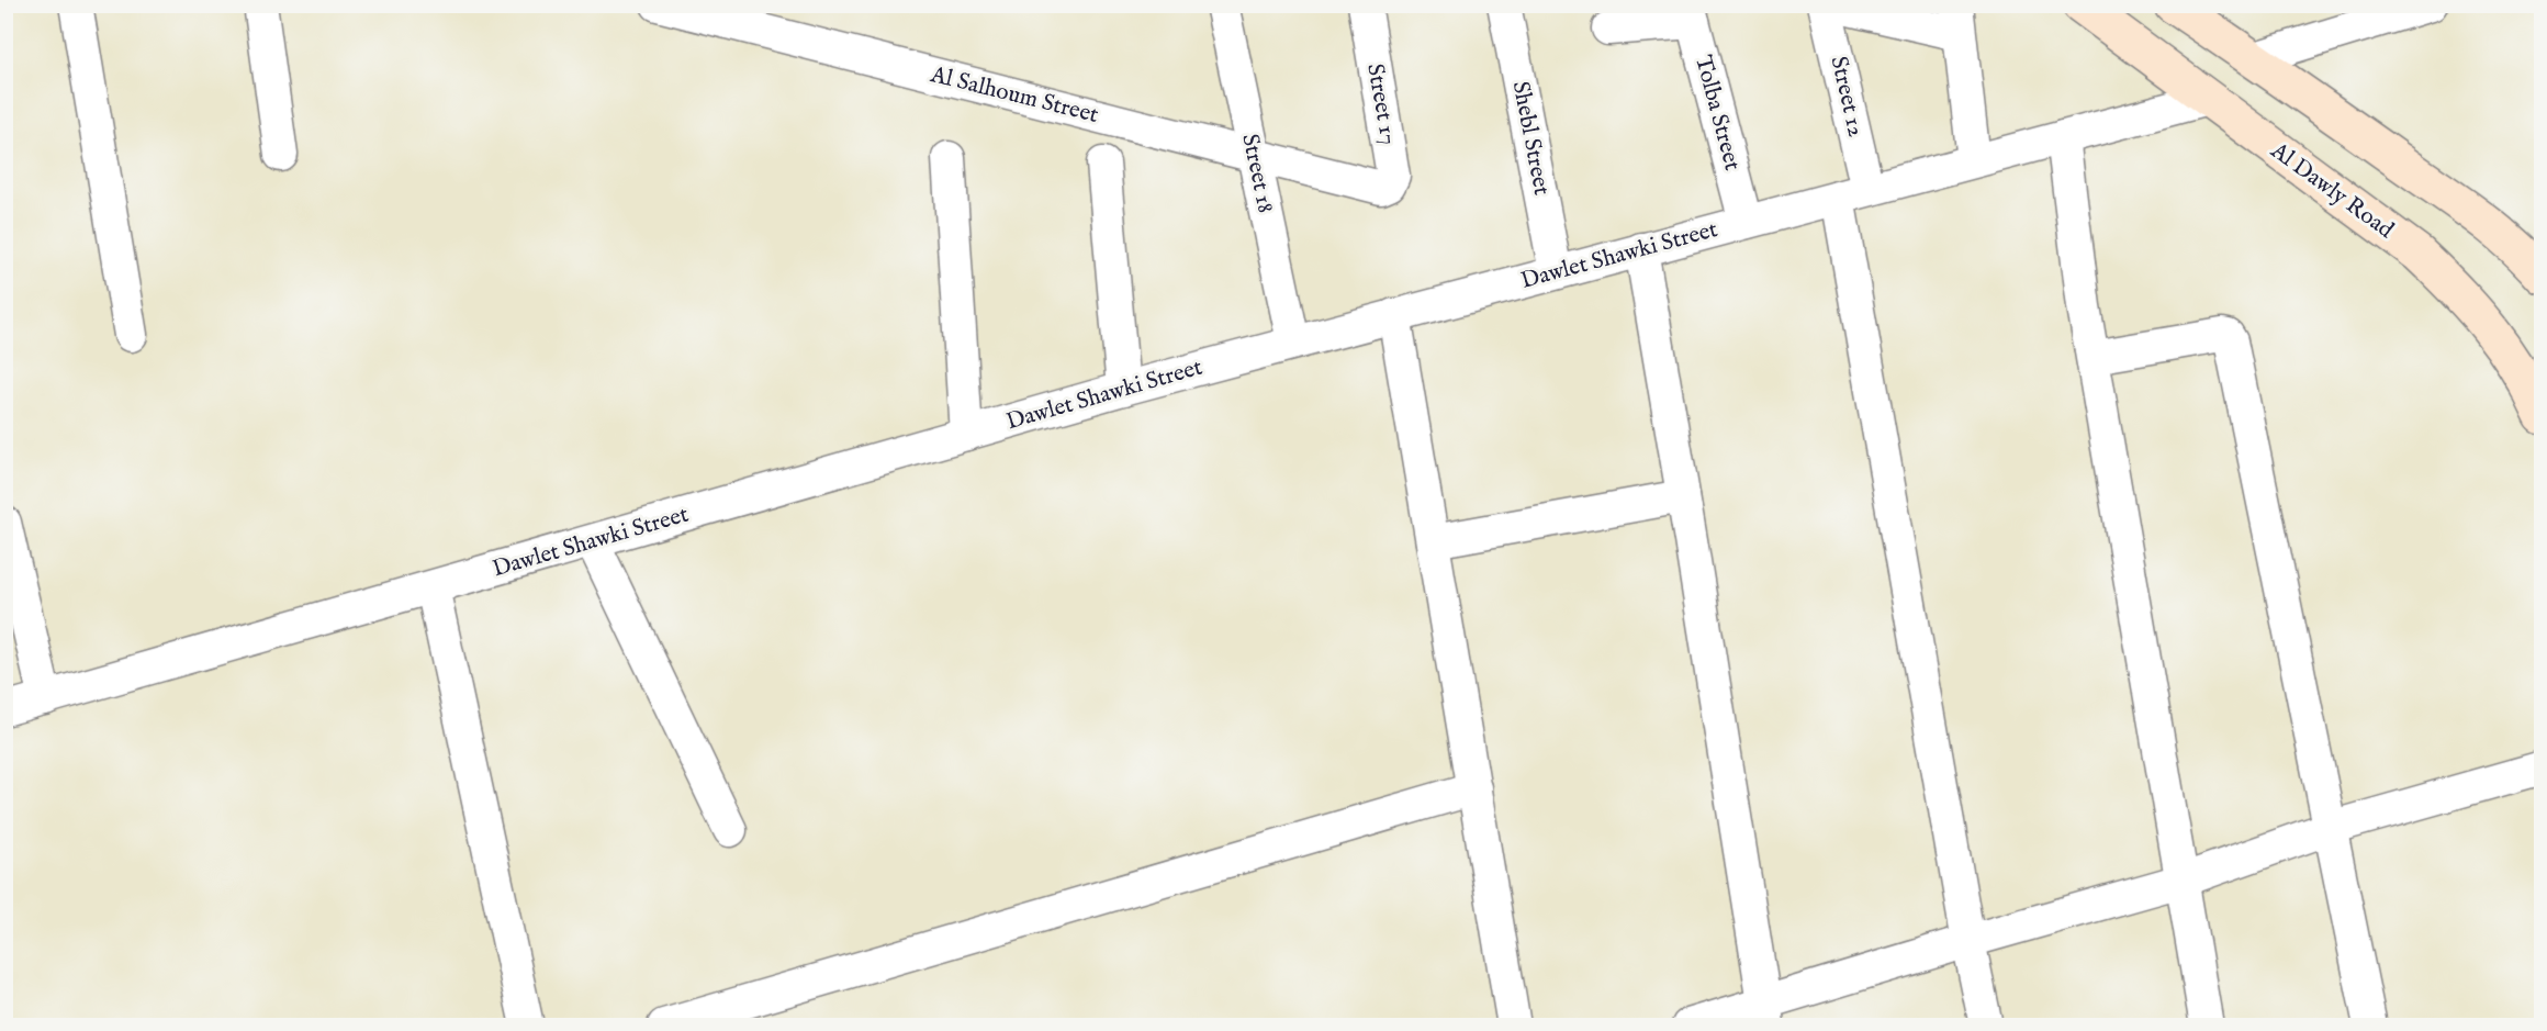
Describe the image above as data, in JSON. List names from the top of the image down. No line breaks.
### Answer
{"streets":{"street":["Al Salhoum Street","Street 12","Street 17","Tolba Street","Shebl Street","Street 18","Al Dawly Road","Dawlet Shawki Street"]},"crossings":[["Al Salhoum Street","Street 17"],["Al Salhoum Street","Street 18"],["Street 12","Dawlet Shawki Street"],["Tolba Street","Dawlet Shawki Street"],["Shebl Street","Dawlet Shawki Street"],["Street 18","Dawlet Shawki Street"],["Al Dawly Road","Dawlet Shawki Street"]]}
